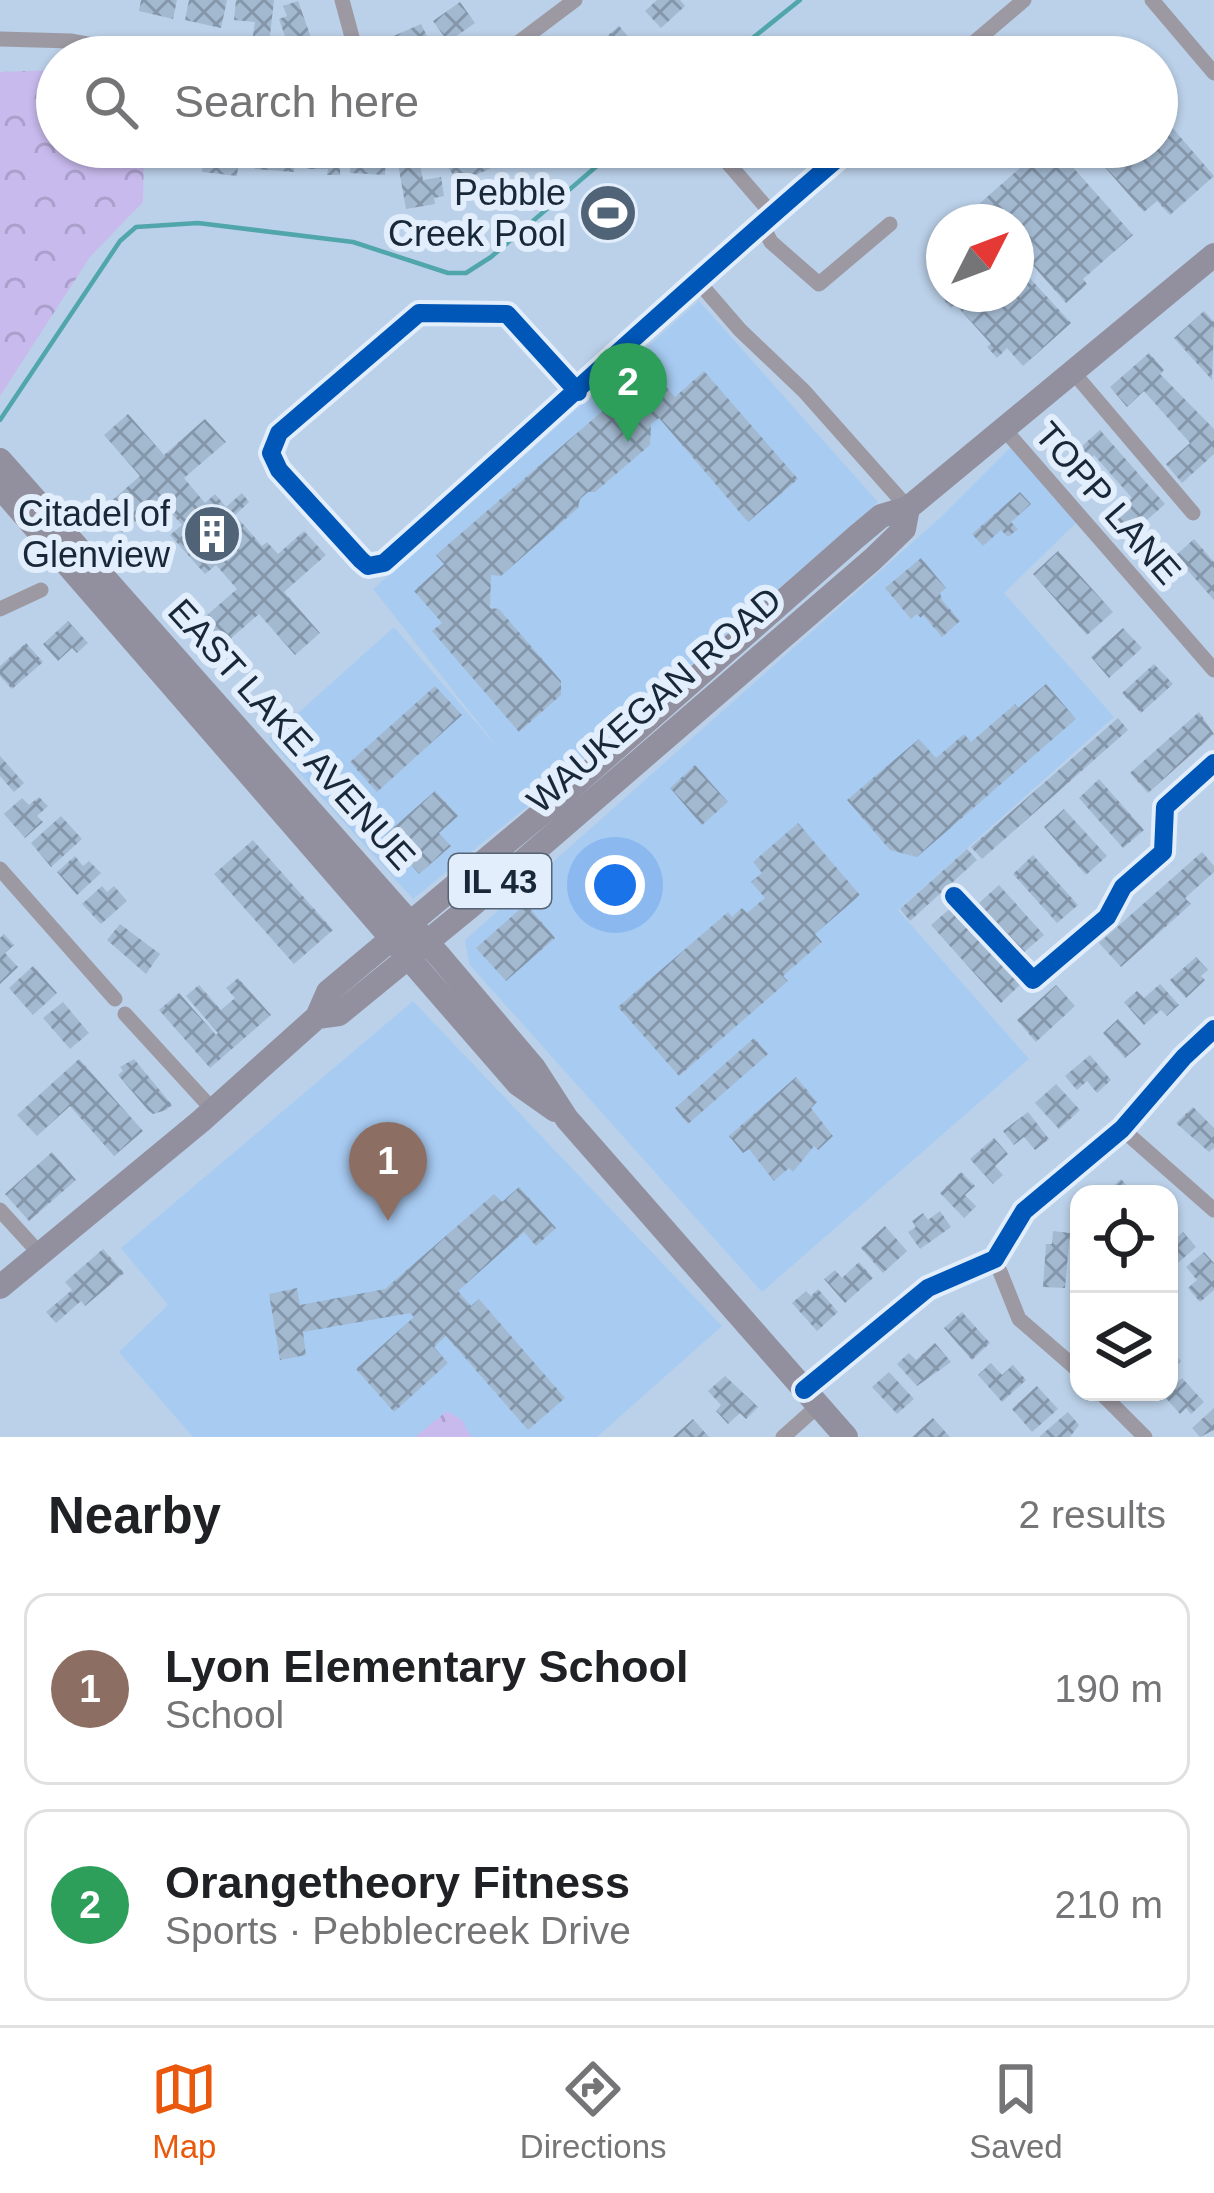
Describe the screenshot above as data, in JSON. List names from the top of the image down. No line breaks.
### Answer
{"streets":{"main road":["WAUKEGAN ROAD","EAST LAKE AVENUE","IL 43"],"street":["TOPP LANE"]},"crossings":[["TOPP LANE","WAUKEGAN ROAD"],["WAUKEGAN ROAD","EAST LAKE AVENUE"]],"places":{"sports":["Pebble Creek Pool"],"building":["Citadel of Glenview"]},"north":"top right","page":{"search":"Search here","pins":["2","1"],"heading":["Nearby","2 results"],"list":[{"mark":"1","name":"Lyon Elementary School","note":"School","value":"190 m"},{"mark":"2","name":"Orangetheory Fitness","note":"Sports · Pebblecreek Drive","value":"210 m"}],"nav":["Map","Directions","Saved"]}}
